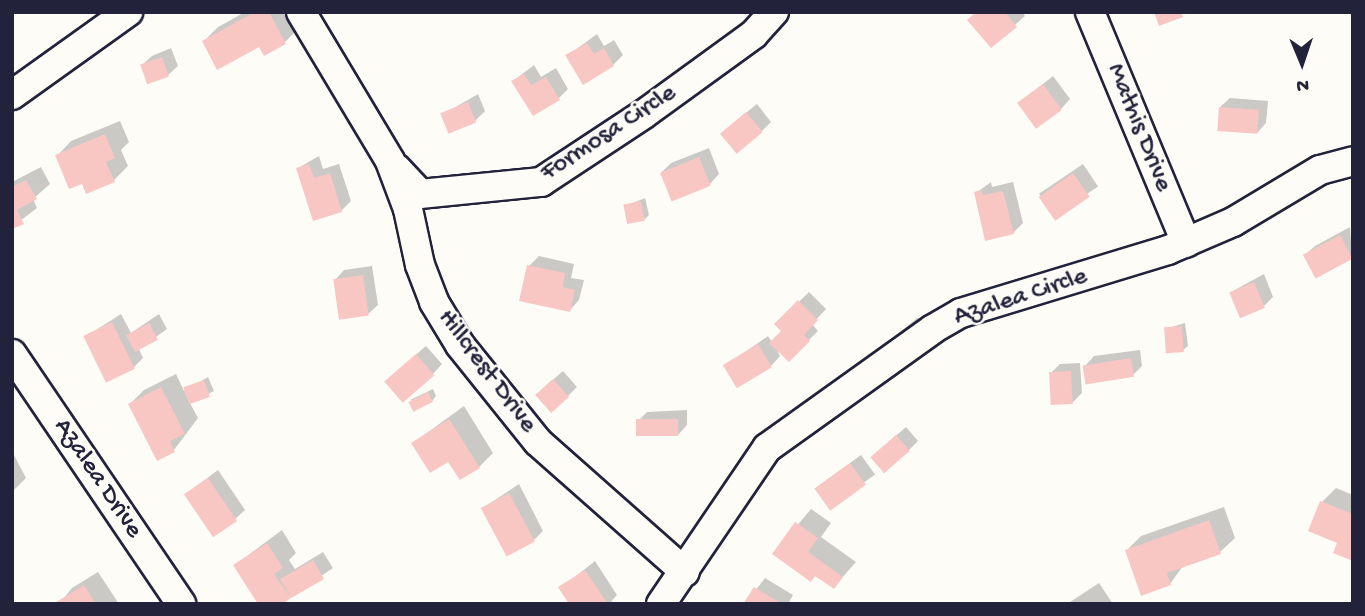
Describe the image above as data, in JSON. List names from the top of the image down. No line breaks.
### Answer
{"streets":{"street":["Mathis Drive","Formosa Circle","Azalea Circle","Hillcrest Drive","Azalea Drive"]},"crossings":[["Mathis Drive","Azalea Circle"],["Formosa Circle","Hillcrest Drive"],["Azalea Circle","Hillcrest Drive"]],"north":"bottom"}
